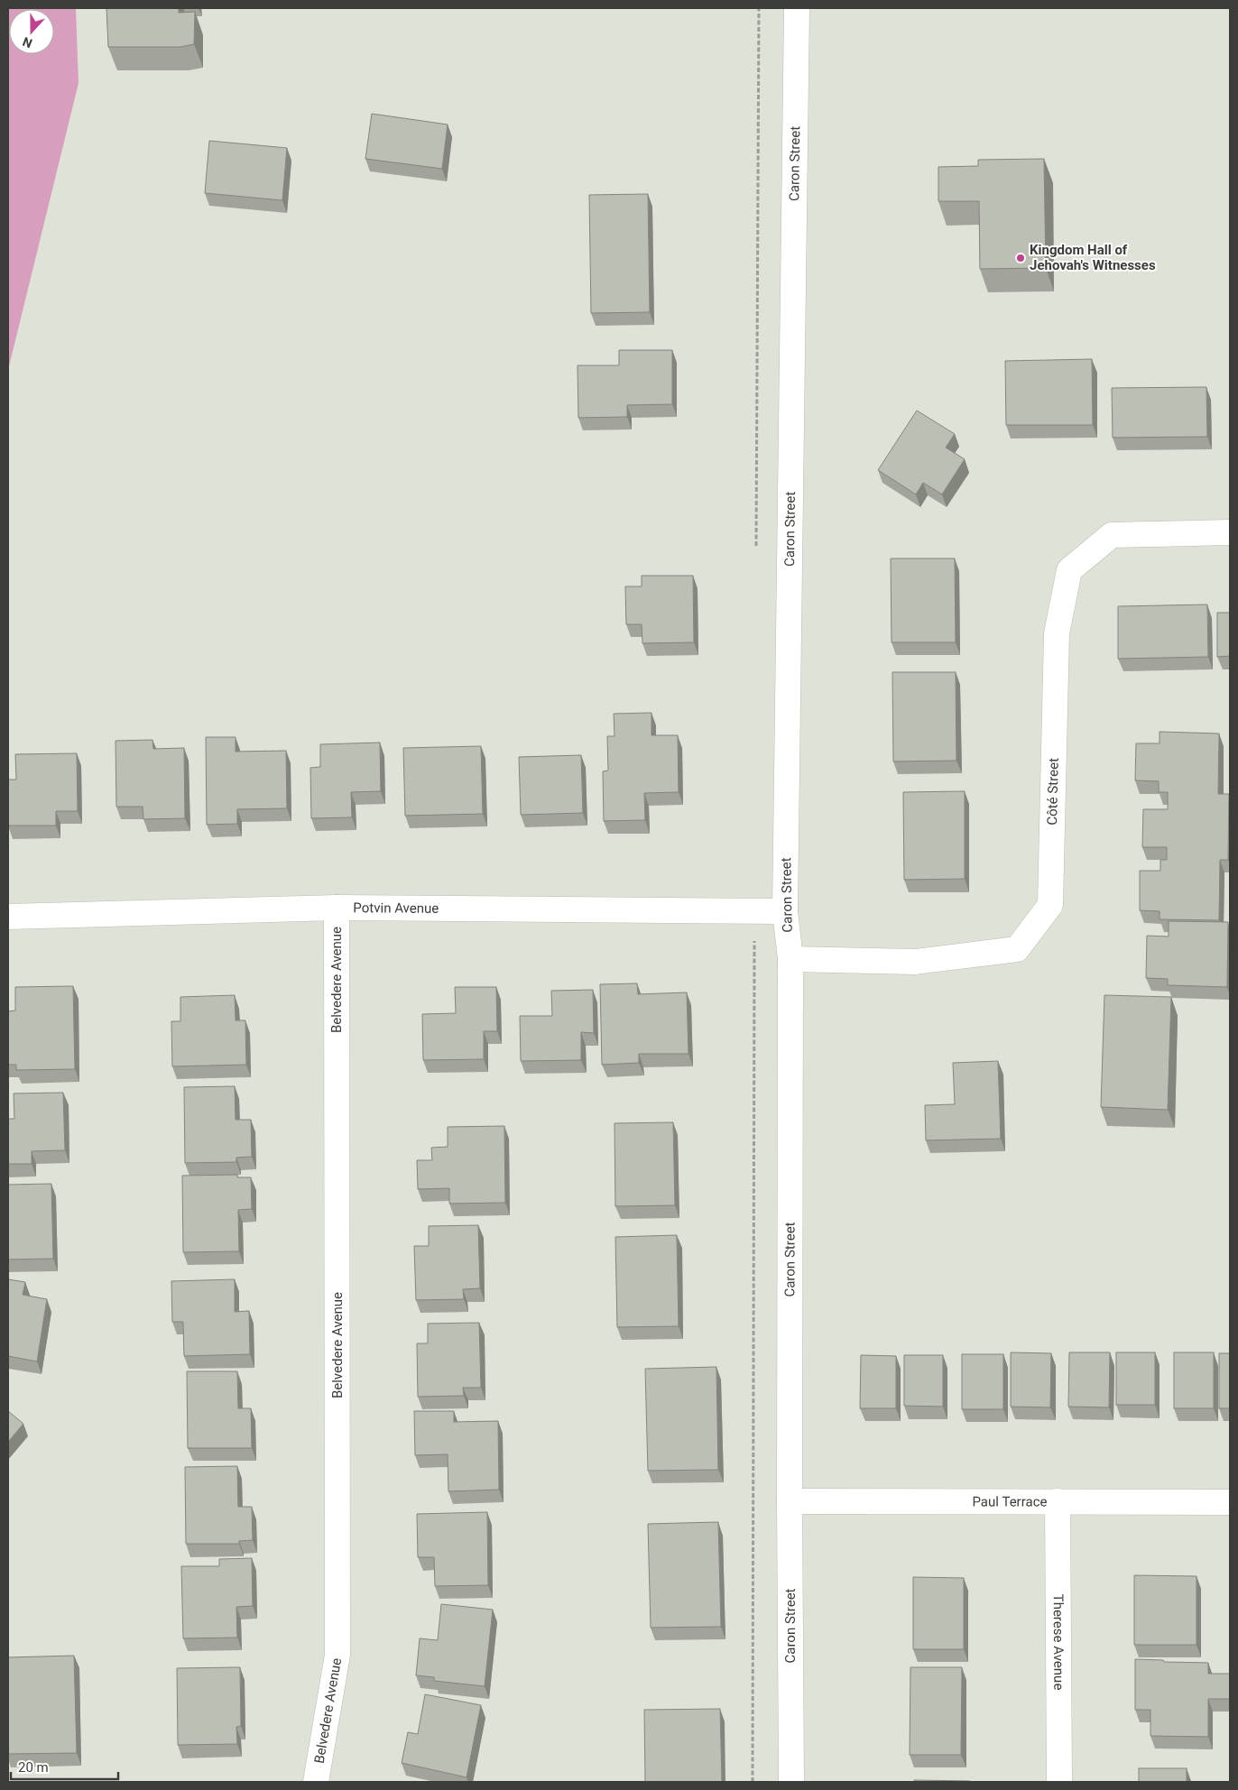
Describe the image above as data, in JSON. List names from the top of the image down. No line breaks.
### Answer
{"streets":{"street":["Caron Street","Côté Street","Potvin Avenue","Belvedere Avenue","Paul Terrace","Therese Avenue"]},"crossings":[["Caron Street","Côté Street"],["Caron Street","Potvin Avenue"],["Caron Street","Paul Terrace"],["Potvin Avenue","Belvedere Avenue"],["Paul Terrace","Therese Avenue"]],"places":["Kingdom Hall of Jehovah's Witnesses"],"scale_bar":"20 m","north":"bottom"}
